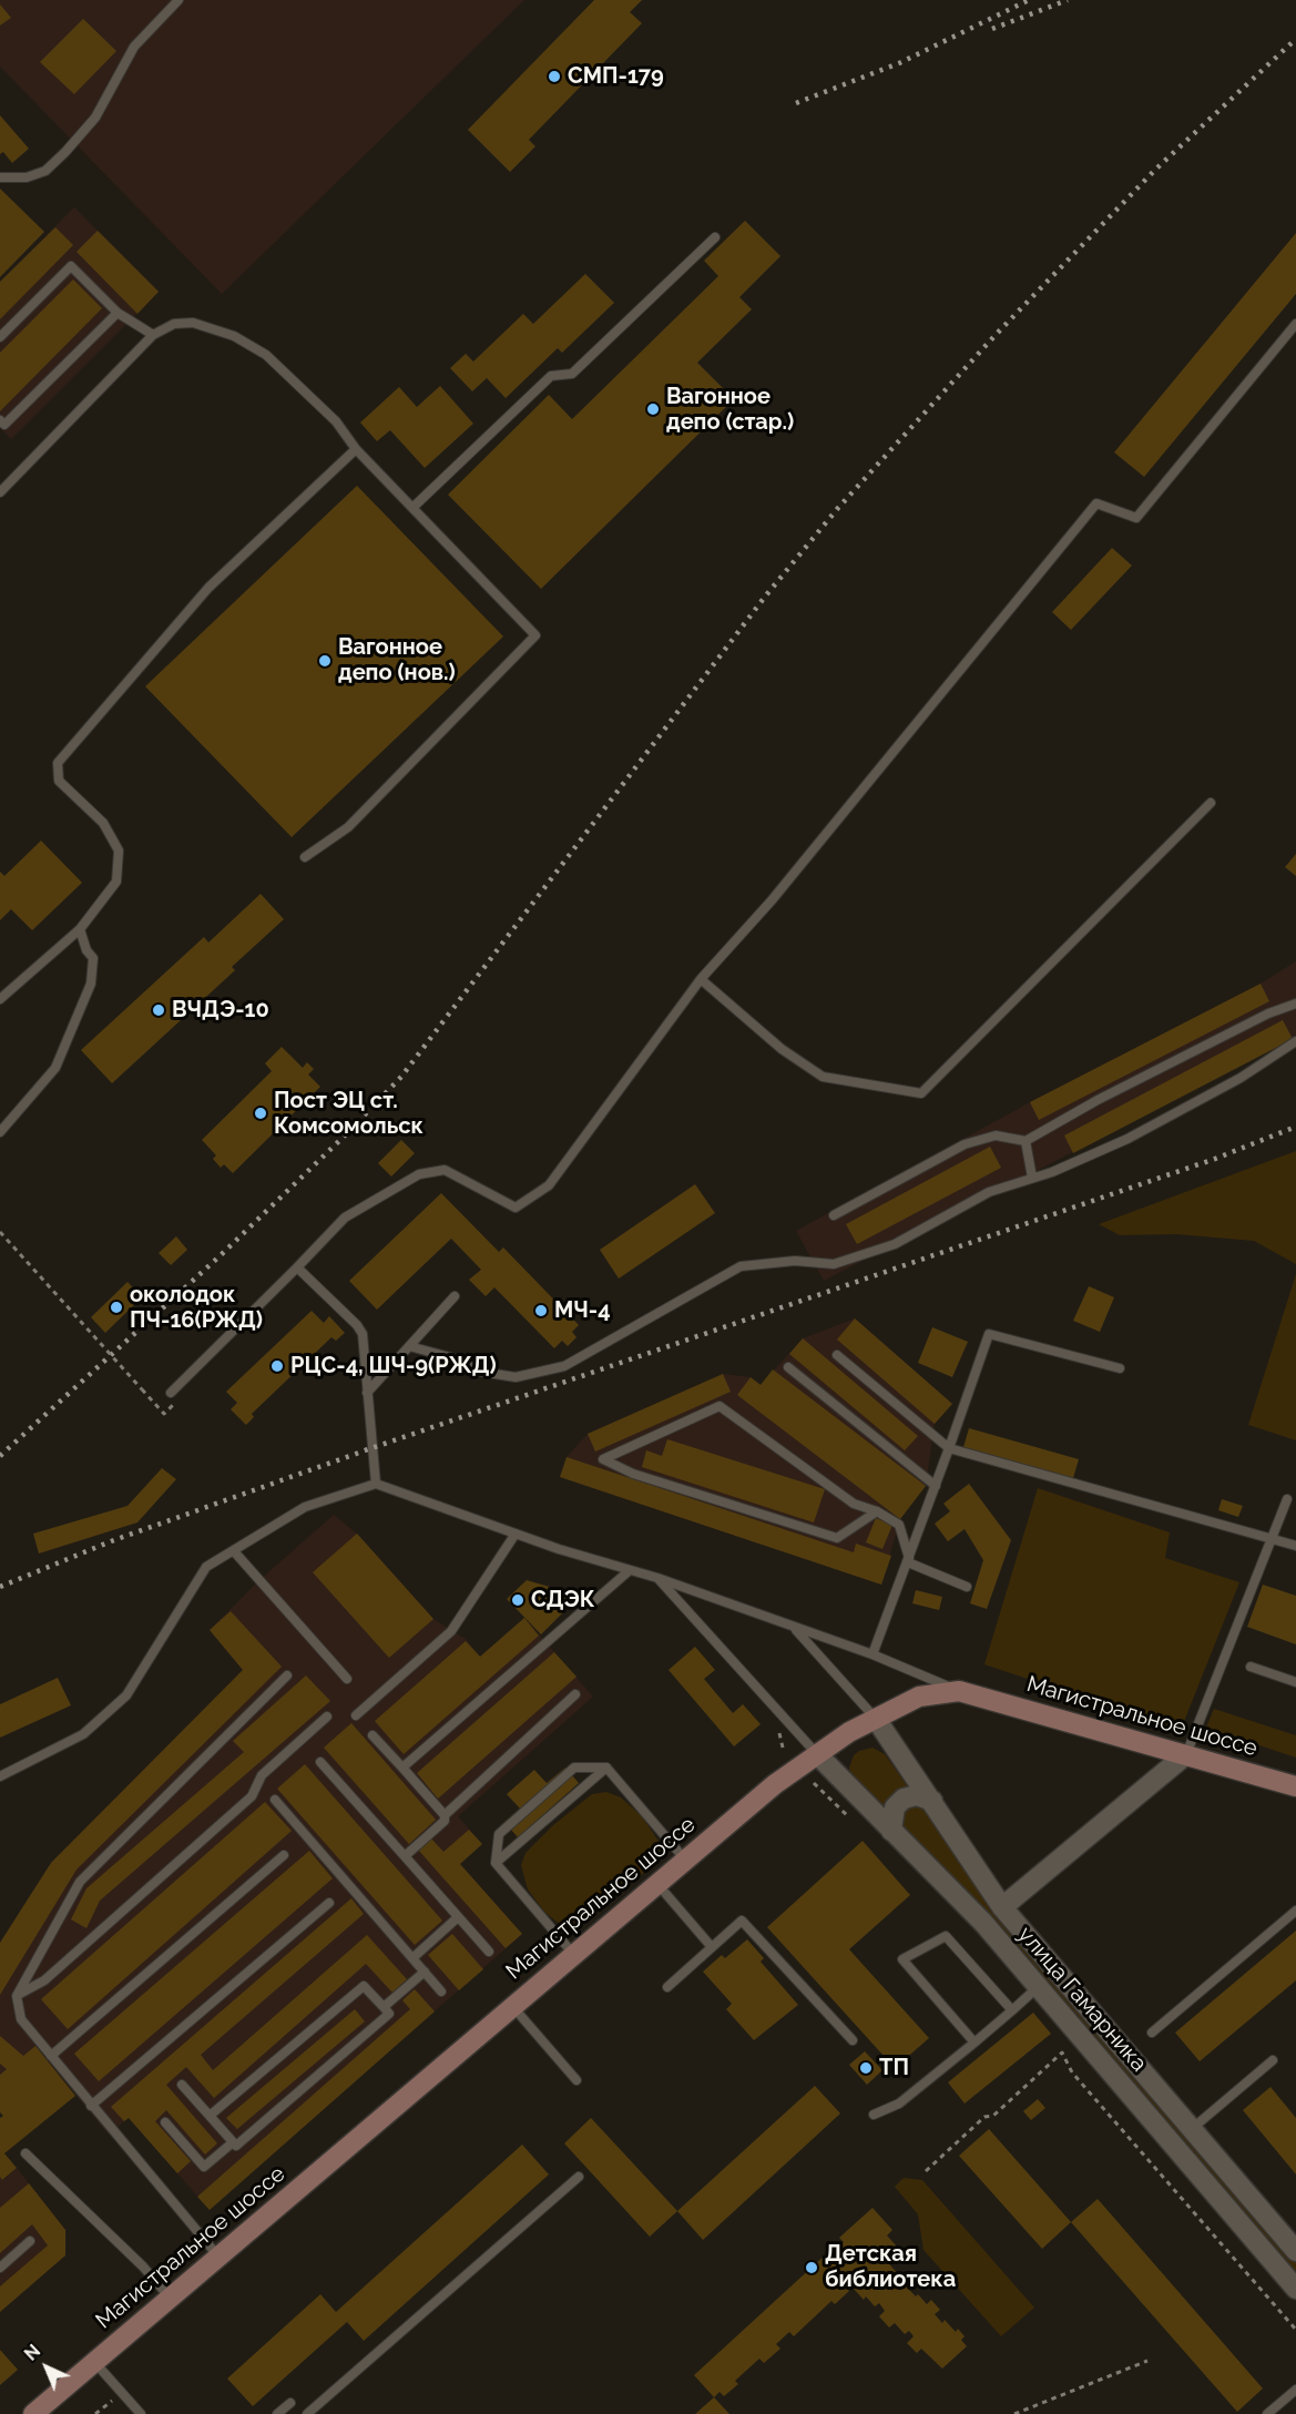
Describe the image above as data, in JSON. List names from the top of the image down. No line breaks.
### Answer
{"streets":{"main road":["Магистральное шоссе"],"street":["улица Гамарника"]},"crossings":[["Магистральное шоссе","улица Гамарника"]],"places":["СМП-179","Вагонное депо (стар.)","Вагонное депо (нов.)","ВЧДЭ-10","Пост ЭЦ ст. Комсомольск","околодок ПЧ-16(РЖД)","МЧ-4","РЦС-4, ШЧ-9(РЖД)","СДЭК","ТП","Детская библиотека"],"north":"top left"}
